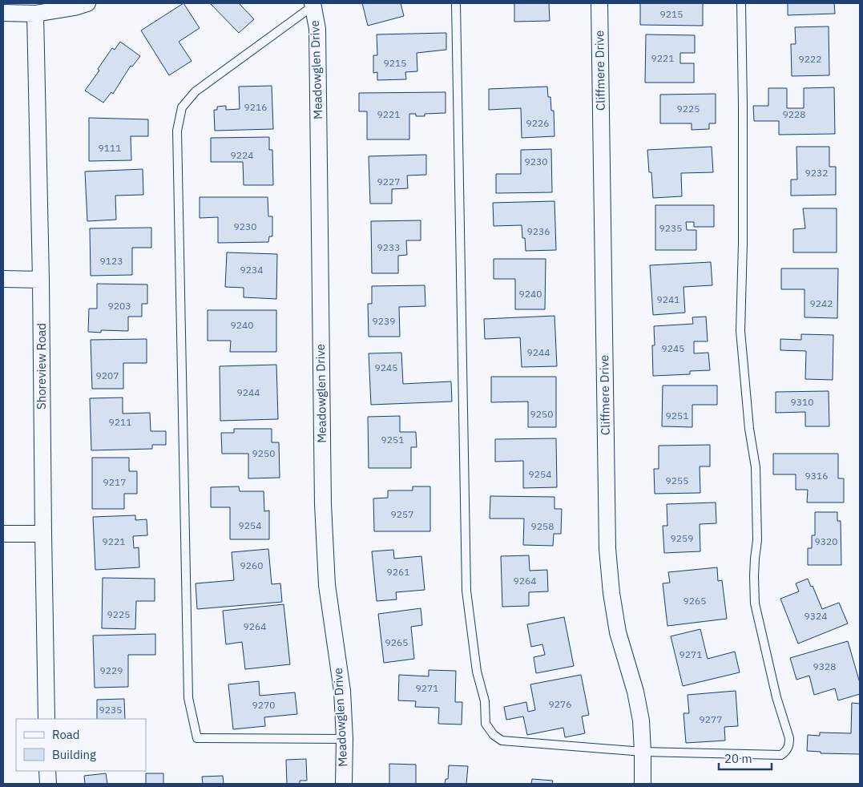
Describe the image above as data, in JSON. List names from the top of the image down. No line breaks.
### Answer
{"streets":{"street":["Meadowglen Drive","Cliffmere Drive","Shoreview Road"]},"house_numbers":["9215","9221","9222","9215","9216","9225","9221","9228","9226","9111","9224","9230","9232","9227","9230","9235","9236","9233","9123","9234","9240","9241","9242","9203","9239","9240","9245","9244","9245","9207","9244","9310","9250","9251","9211","9251","9250","9254","9316","9255","9217","9257","9254","9258","9259","9221","9320","9260","9261","9264","9265","9225","9324","9264","9265","9271","9328","9229","9271","9276","9270","9235","9277"],"legend":["Road","Building"],"scale_bar":"20 m"}
